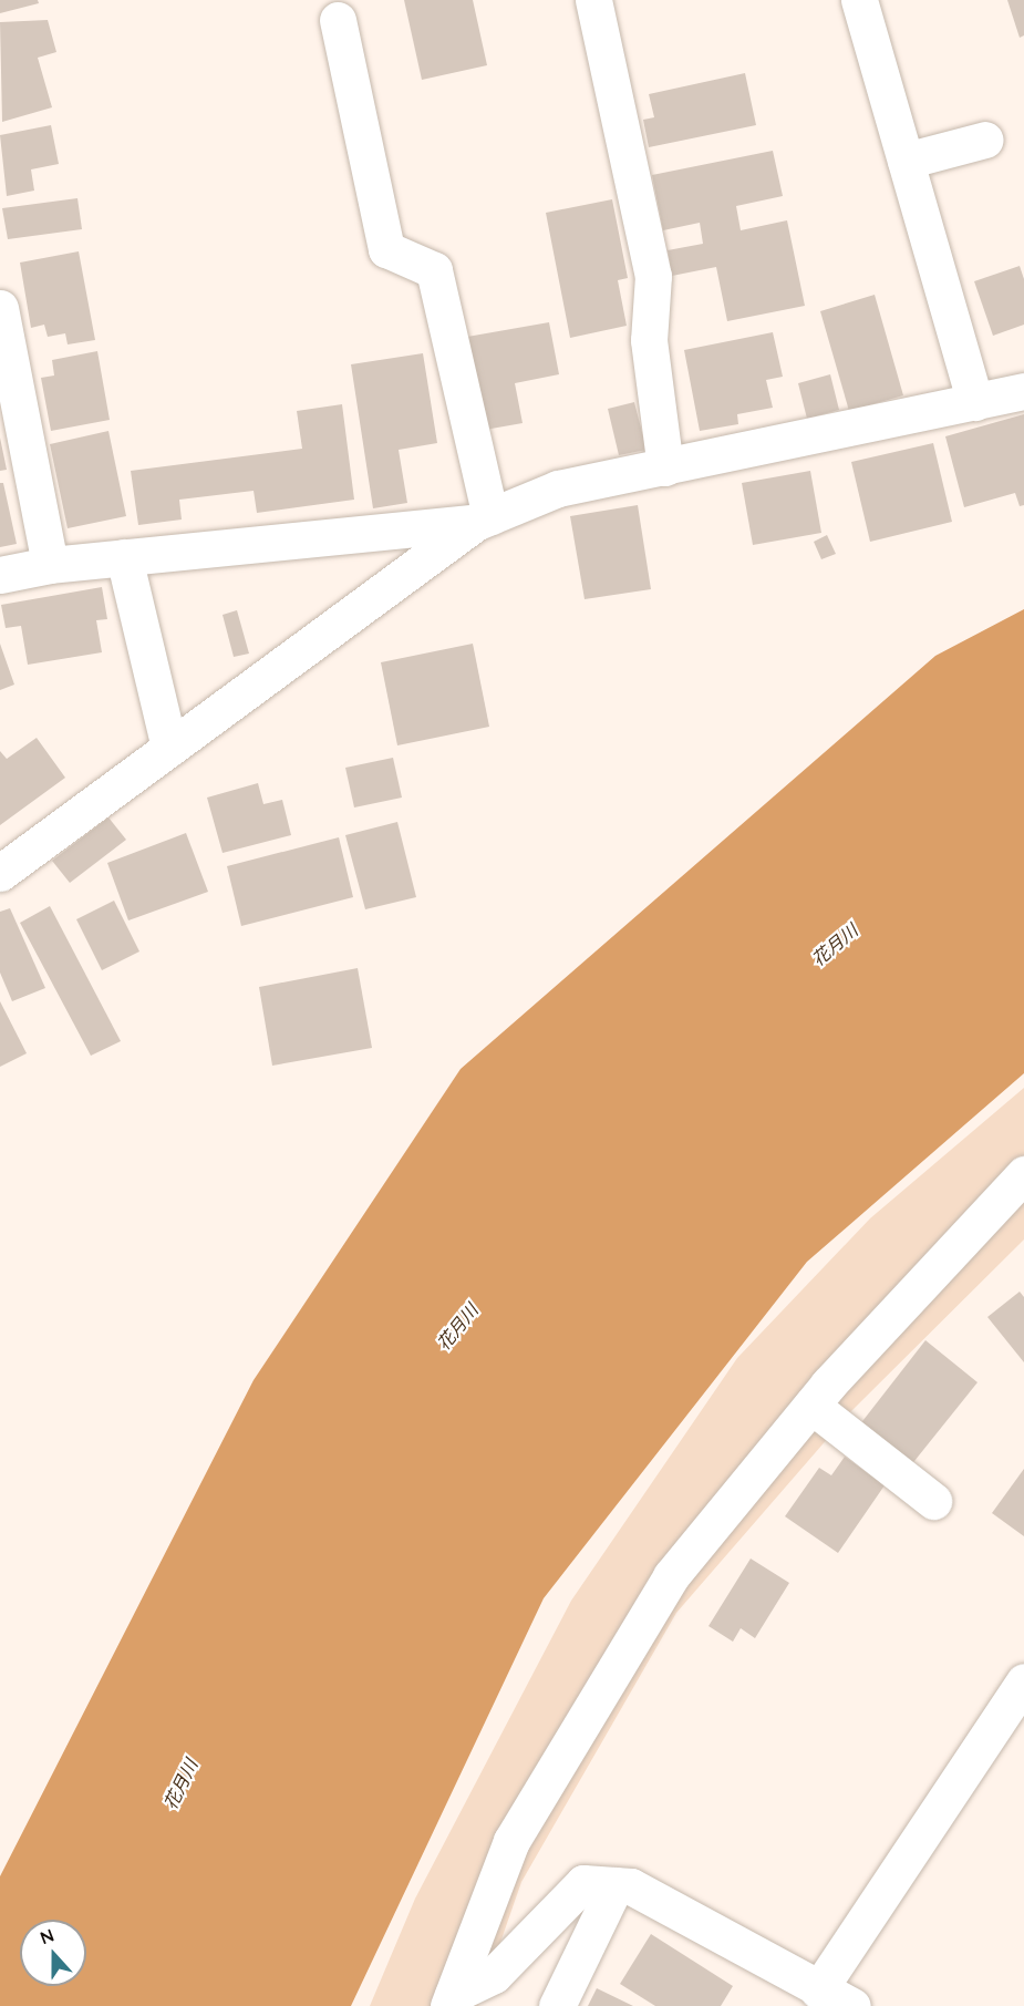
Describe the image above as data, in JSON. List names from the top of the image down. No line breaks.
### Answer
{"water":["花月川"],"north":"top"}
